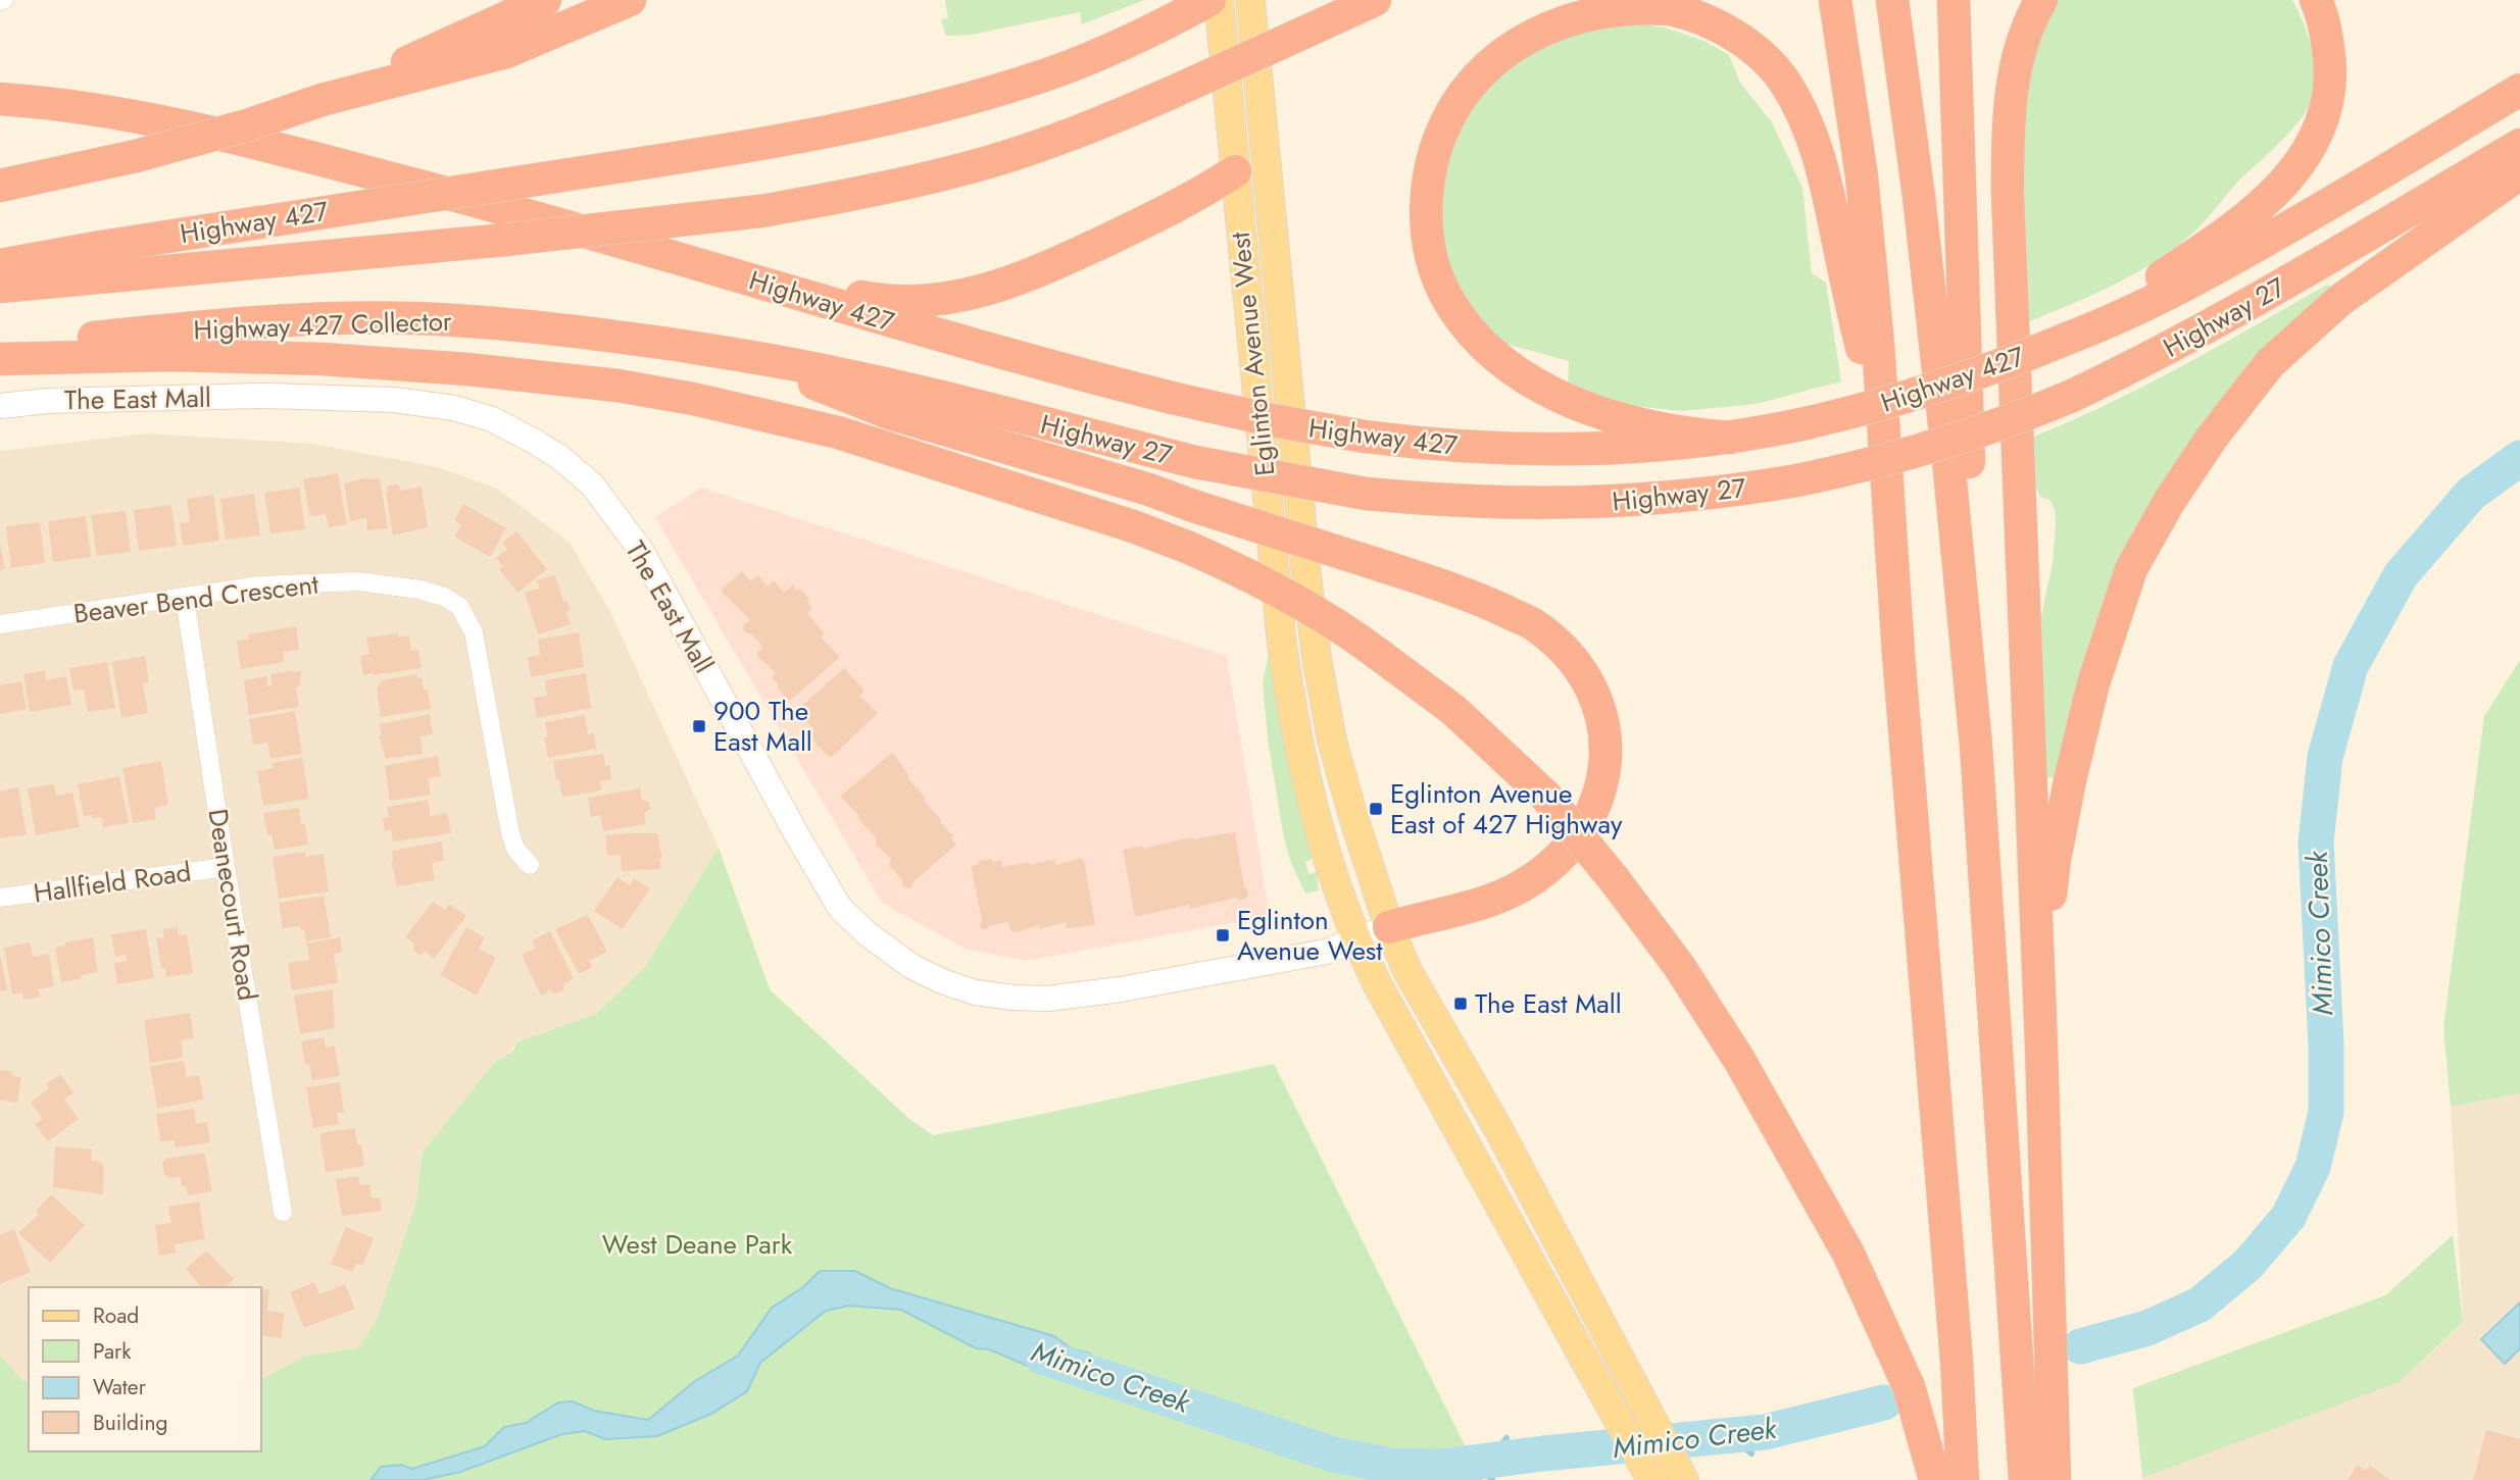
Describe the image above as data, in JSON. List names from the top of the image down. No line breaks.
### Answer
{"streets":{"highway":["Highway 427","Highway 27","Highway 427 Collector"],"main road":["Eglinton Avenue West","The East Mall"],"street":["Beaver Bend Crescent","Hallfield Road","Deanecourt Road"]},"crossings":[["Highway 427","Highway 27"],["Highway 27","Highway 427 Collector"],["Eglinton Avenue West","The East Mall"],["Beaver Bend Crescent","Deanecourt Road"],["Hallfield Road","Deanecourt Road"]],"water":["Mimico Creek"],"parks":["West Deane Park"],"places":{"transit":["900 The East Mall","Eglinton Avenue East of 427 Highway","Eglinton Avenue West","The East Mall"]},"legend":["Road","Park","Water","Building"]}
